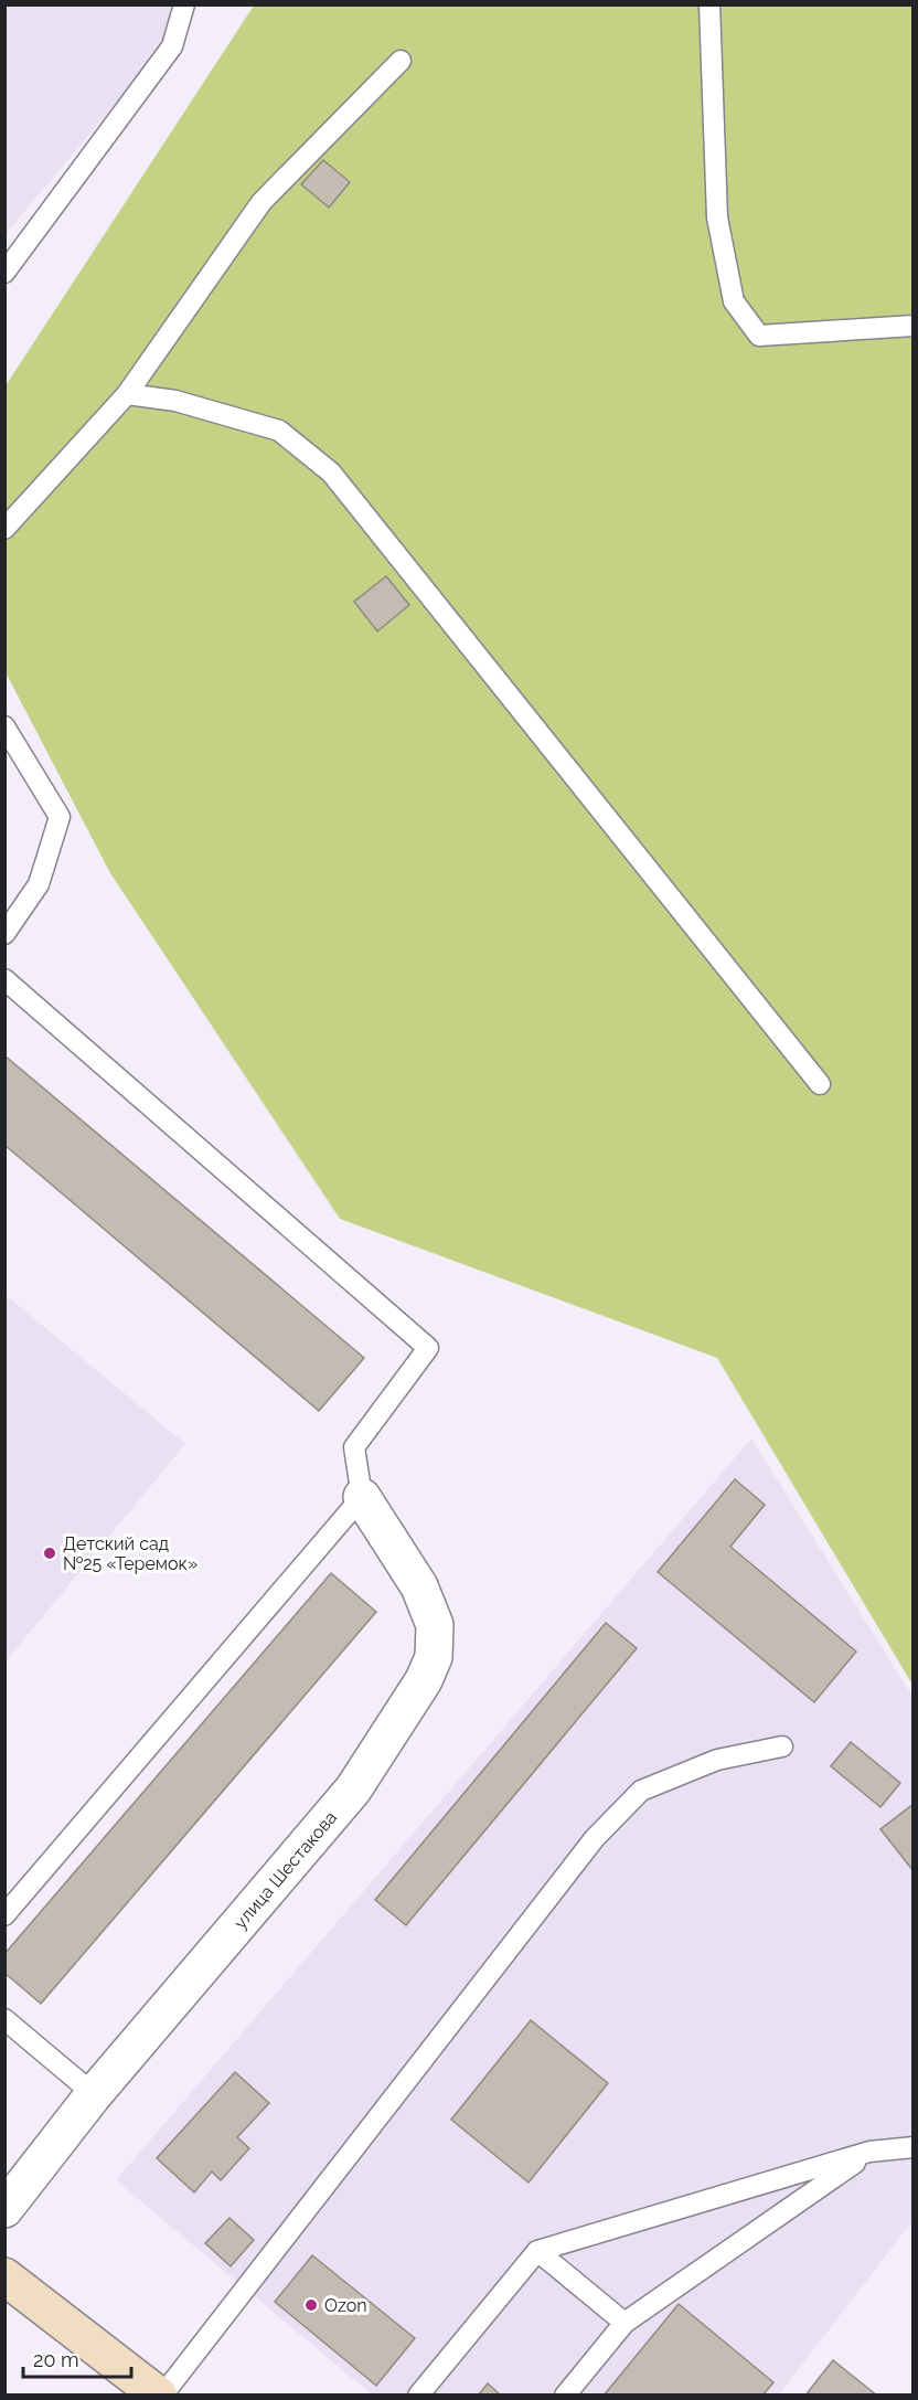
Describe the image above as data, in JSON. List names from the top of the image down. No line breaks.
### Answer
{"streets":{"street":["улица Шестакова"]},"places":["Детский сад №25 «Теремок»","Ozon"],"scale_bar":"20 m"}
